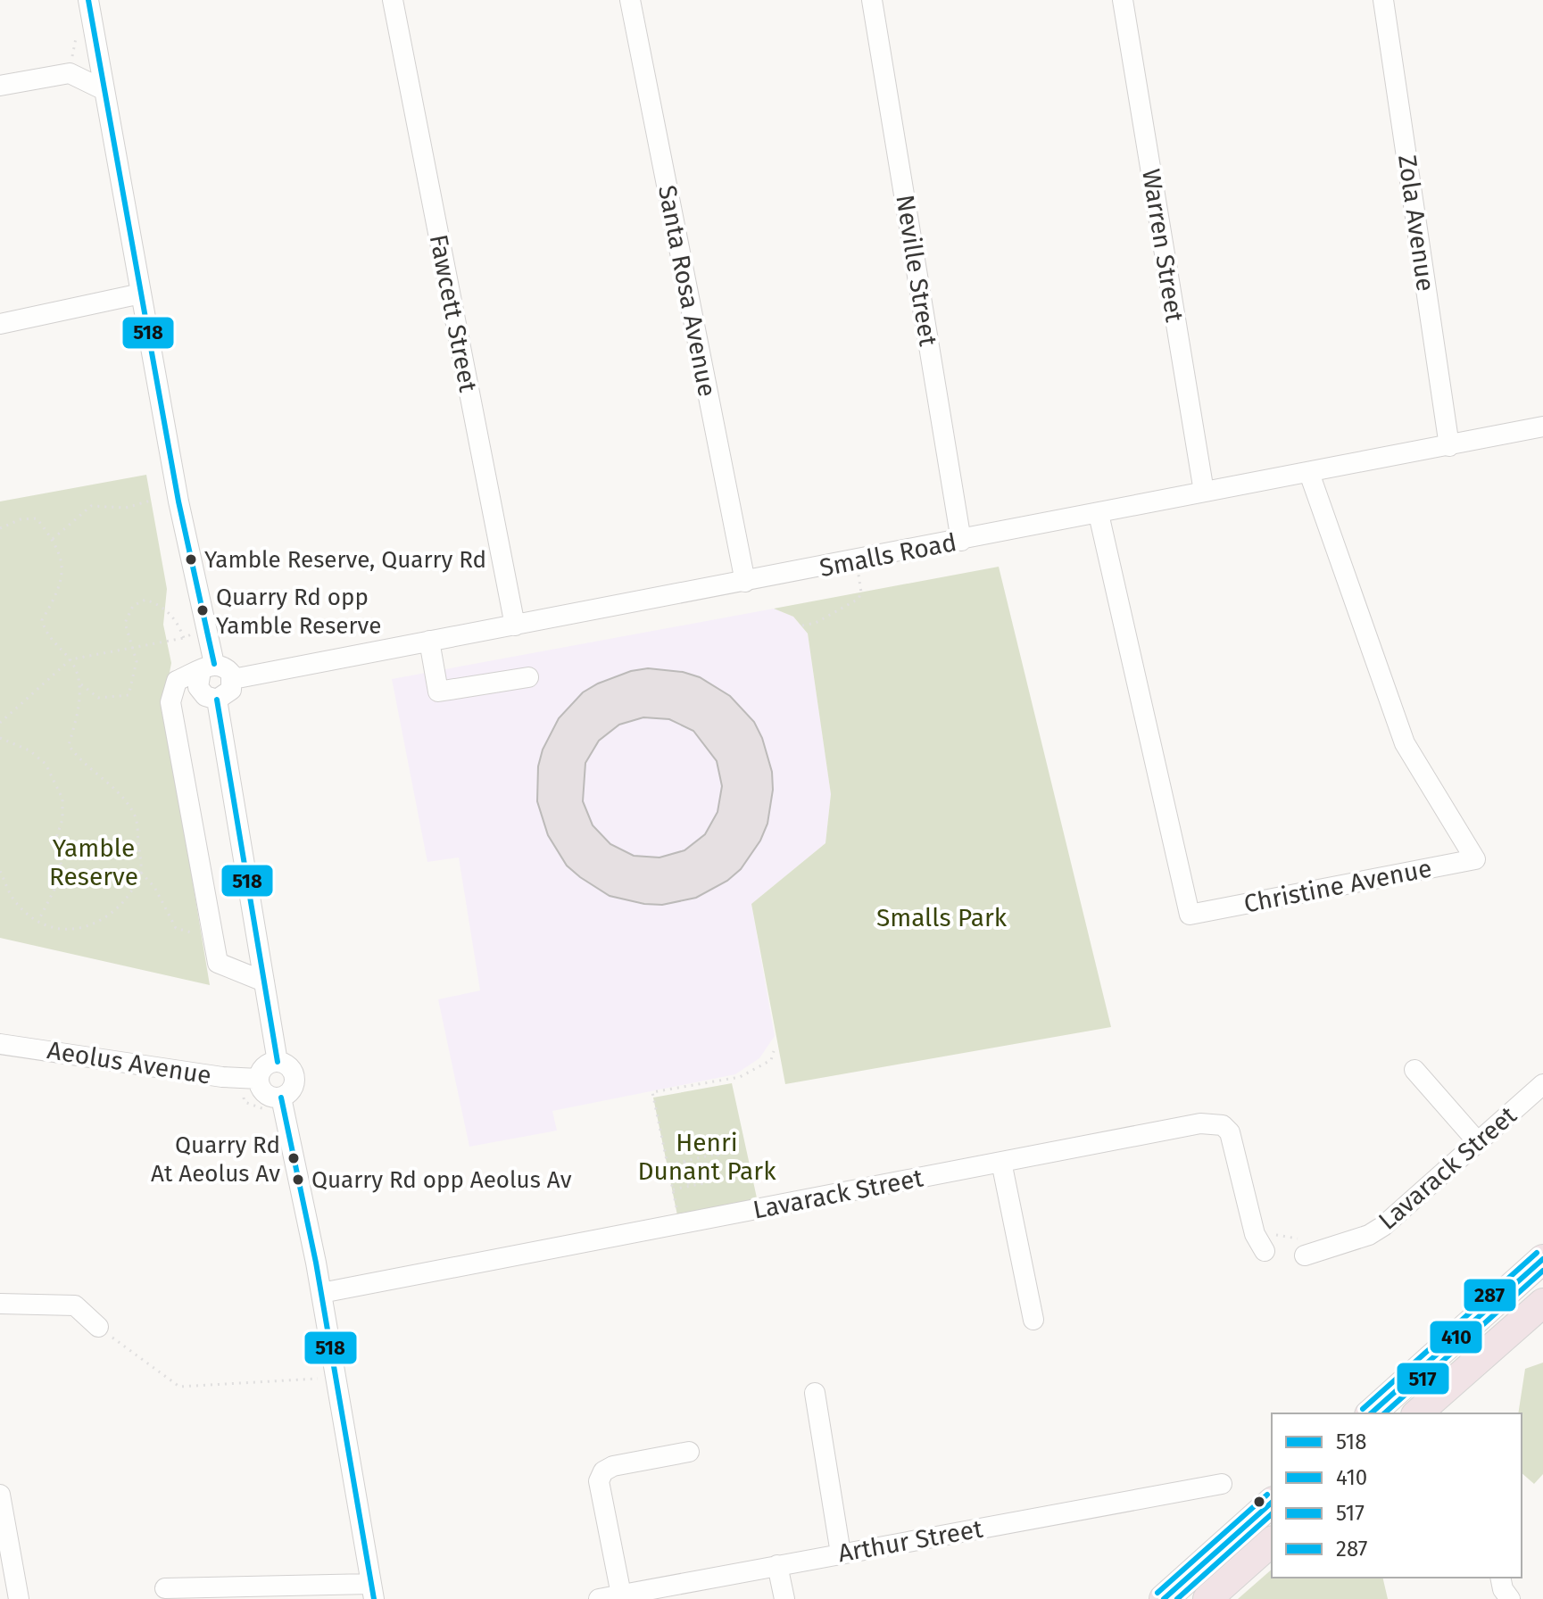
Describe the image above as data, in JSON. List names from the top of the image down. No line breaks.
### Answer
{"streets":{"street":["Zola Avenue","Warren Street","Neville Street","Santa Rosa Avenue","Fawcett Street","Smalls Road","Christine Avenue","Aeolus Avenue","Lavarack Street","Arthur Street"]},"crossings":[["Zola Avenue","Smalls Road"],["Warren Street","Smalls Road"],["Neville Street","Smalls Road"],["Santa Rosa Avenue","Smalls Road"],["Fawcett Street","Smalls Road"],["Smalls Road","Christine Avenue"]],"parks":["Yamble Reserve","Smalls Park","Henri Dunant Park"],"places":["Yamble Reserve, Quarry Rd","Quarry Rd opp Yamble Reserve","Quarry Rd At Aeolus Av","Quarry Rd opp Aeolus Av"],"lines":["transit line 518","transit line 287","transit line 410","transit line 517"],"legend":["518","410","517","287"]}
